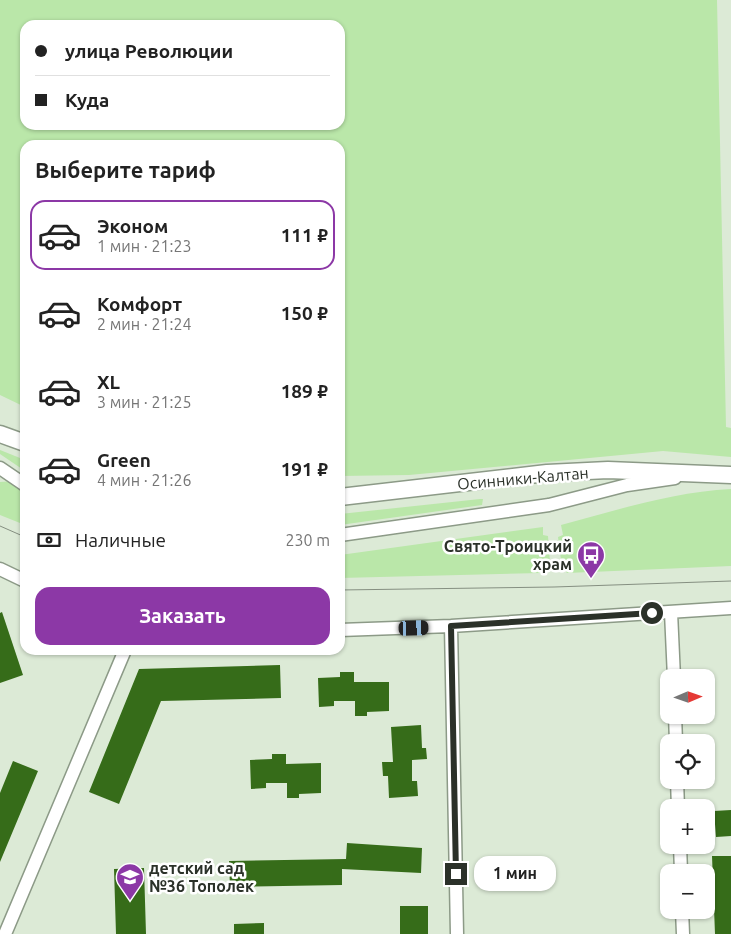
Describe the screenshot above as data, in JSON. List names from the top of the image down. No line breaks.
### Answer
{"streets":{"main road":["Осинники-Калтан"]},"places":{"bus stop":["Свято-Троицкий храм"],"school or university":["детский сад №36 Тополек"]},"north":"right","page":{"banner":["улица Революции","Куда"],"heading":"Выберите тариф","list":[{"name":"Эконом","note":"1 мин · 21:23","value":"111 ₽"},{"name":"Комфорт","note":"2 мин · 21:24","value":"150 ₽"},{"name":"XL","note":"3 мин · 21:25","value":"189 ₽"},{"name":"Green","note":"4 мин · 21:26","value":"191 ₽"}],"pay":["Наличные","230 m"],"buttons":"Заказать","map_buttons":["+","−"],"bubble":"1 мин"}}
